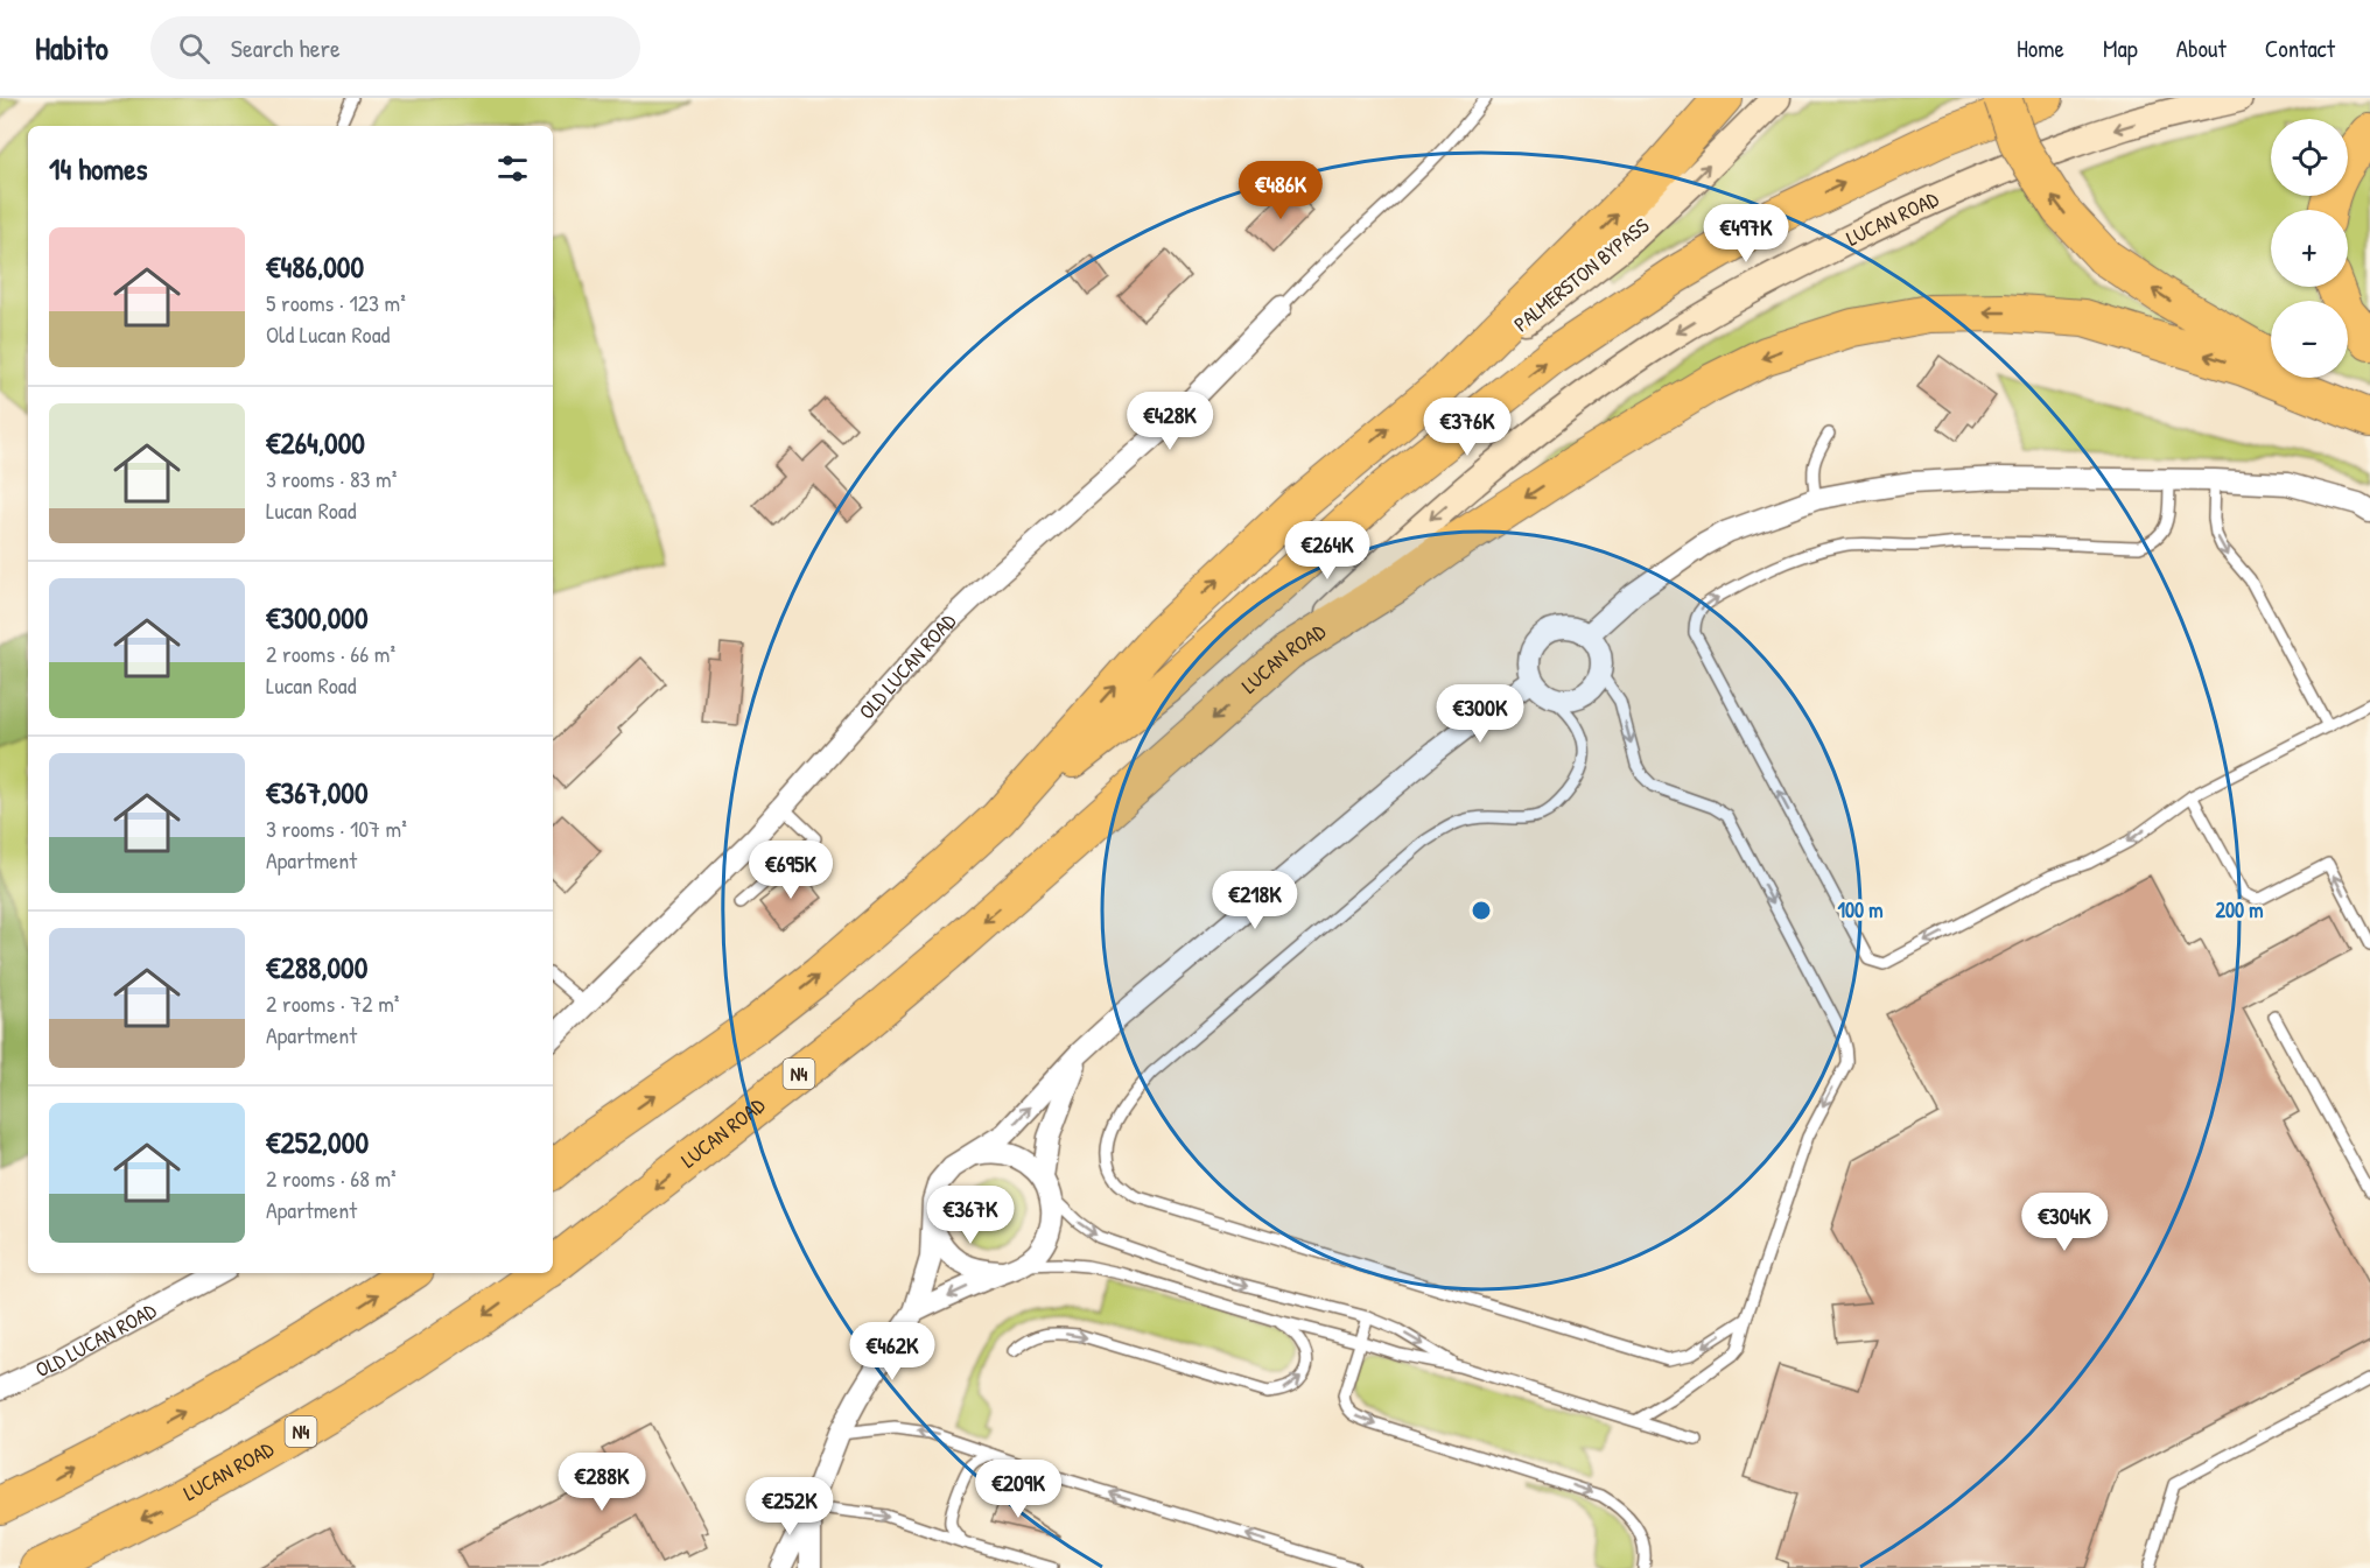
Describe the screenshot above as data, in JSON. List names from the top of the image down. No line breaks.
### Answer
{"streets":{"highway":["LUCAN ROAD","N4"],"main road":["PALMERSTON BYPASS"],"street":["OLD LUCAN ROAD"]},"one_way":["LUCAN ROAD","PALMERSTON BYPASS"],"page":{"header":"Habito","search":"Search here","nav":["Home","Map","About","Contact"],"map_buttons":["+","−"],"heading":"14 homes","price":["€486K","€497K","€428K","€376K","€264K","€300K","€695K","€218K","€367K","€304K","€462K","€288K","€209K","€252K"],"list":[{"name":"€486,000","note":"5 rooms · 123 m² · Old Lucan Road"},{"name":"€264,000","note":"3 rooms · 83 m² · Lucan Road"},{"name":"€300,000","note":"2 rooms · 66 m² · Lucan Road"},{"name":"€367,000","note":"3 rooms · 107 m² · Apartment"},{"name":"€288,000","note":"2 rooms · 72 m² · Apartment"},{"name":"€252,000","note":"2 rooms · 68 m² · Apartment"}]},"rings":["100 m","200 m"]}
